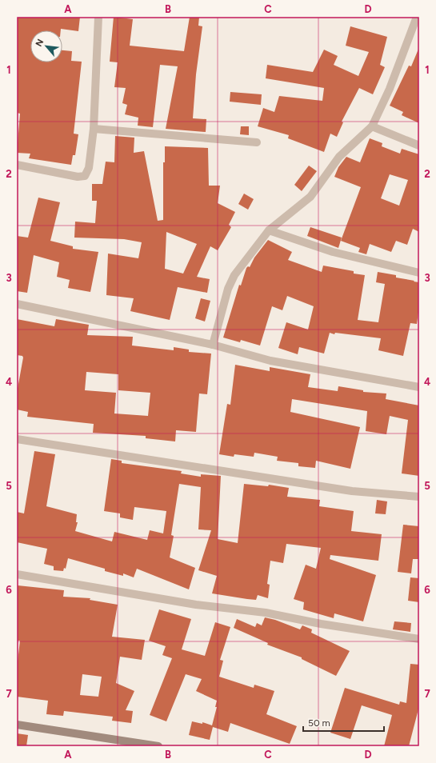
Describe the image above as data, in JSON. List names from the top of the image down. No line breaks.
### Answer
{"scale_bar":"50 m","north":"top left","grid":{"columns":["A","B","C","D"],"rows":["1","2","3","4","5","6","7"]}}
